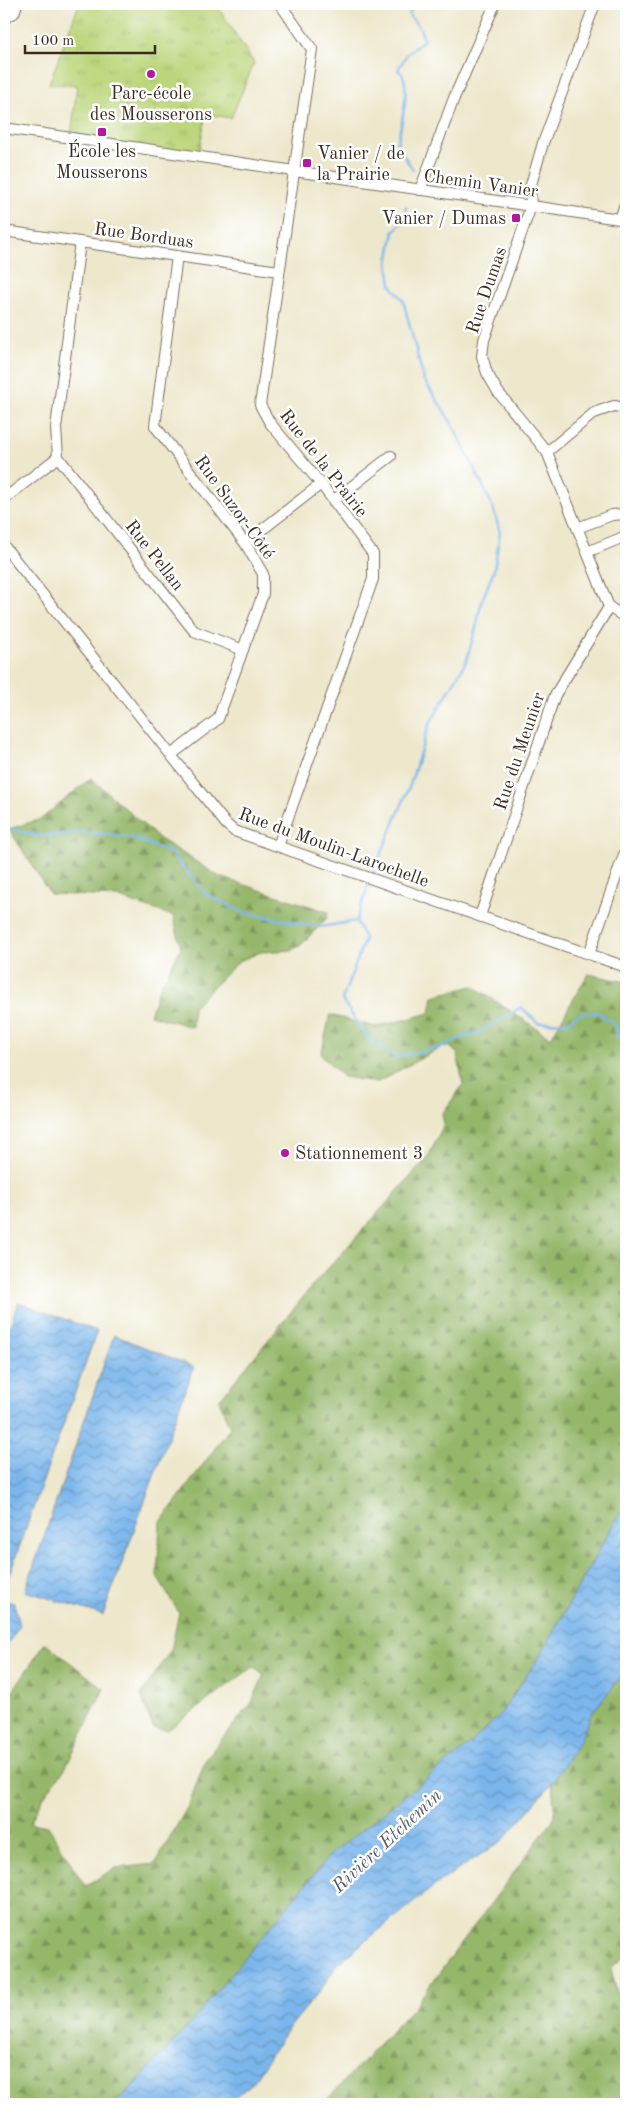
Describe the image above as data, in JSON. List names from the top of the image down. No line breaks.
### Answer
{"streets":{"street":["Chemin Vanier","Rue Borduas","Rue Dumas","Rue de la Prairie","Rue Suzor-Côté","Rue Pellan","Rue du Meunier","Rue du Moulin-Larochelle"]},"crossings":[["Chemin Vanier","Rue Dumas"],["Chemin Vanier","Rue de la Prairie"],["Rue Borduas","Rue de la Prairie"],["Rue Borduas","Rue Suzor-Côté"],["Rue Dumas","Rue du Meunier"],["Rue de la Prairie","Rue du Moulin-Larochelle"],["Rue Suzor-Côté","Rue Pellan"],["Rue Suzor-Côté","Rue du Moulin-Larochelle"],["Rue du Meunier","Rue du Moulin-Larochelle"]],"water":["Rivière Etchemin"],"places":{"other":["Parc-école des Mousserons","Stationnement 3"],"transit":["École les Mousserons","Vanier / de la Prairie","Vanier / Dumas"]},"scale_bar":"100 m"}
